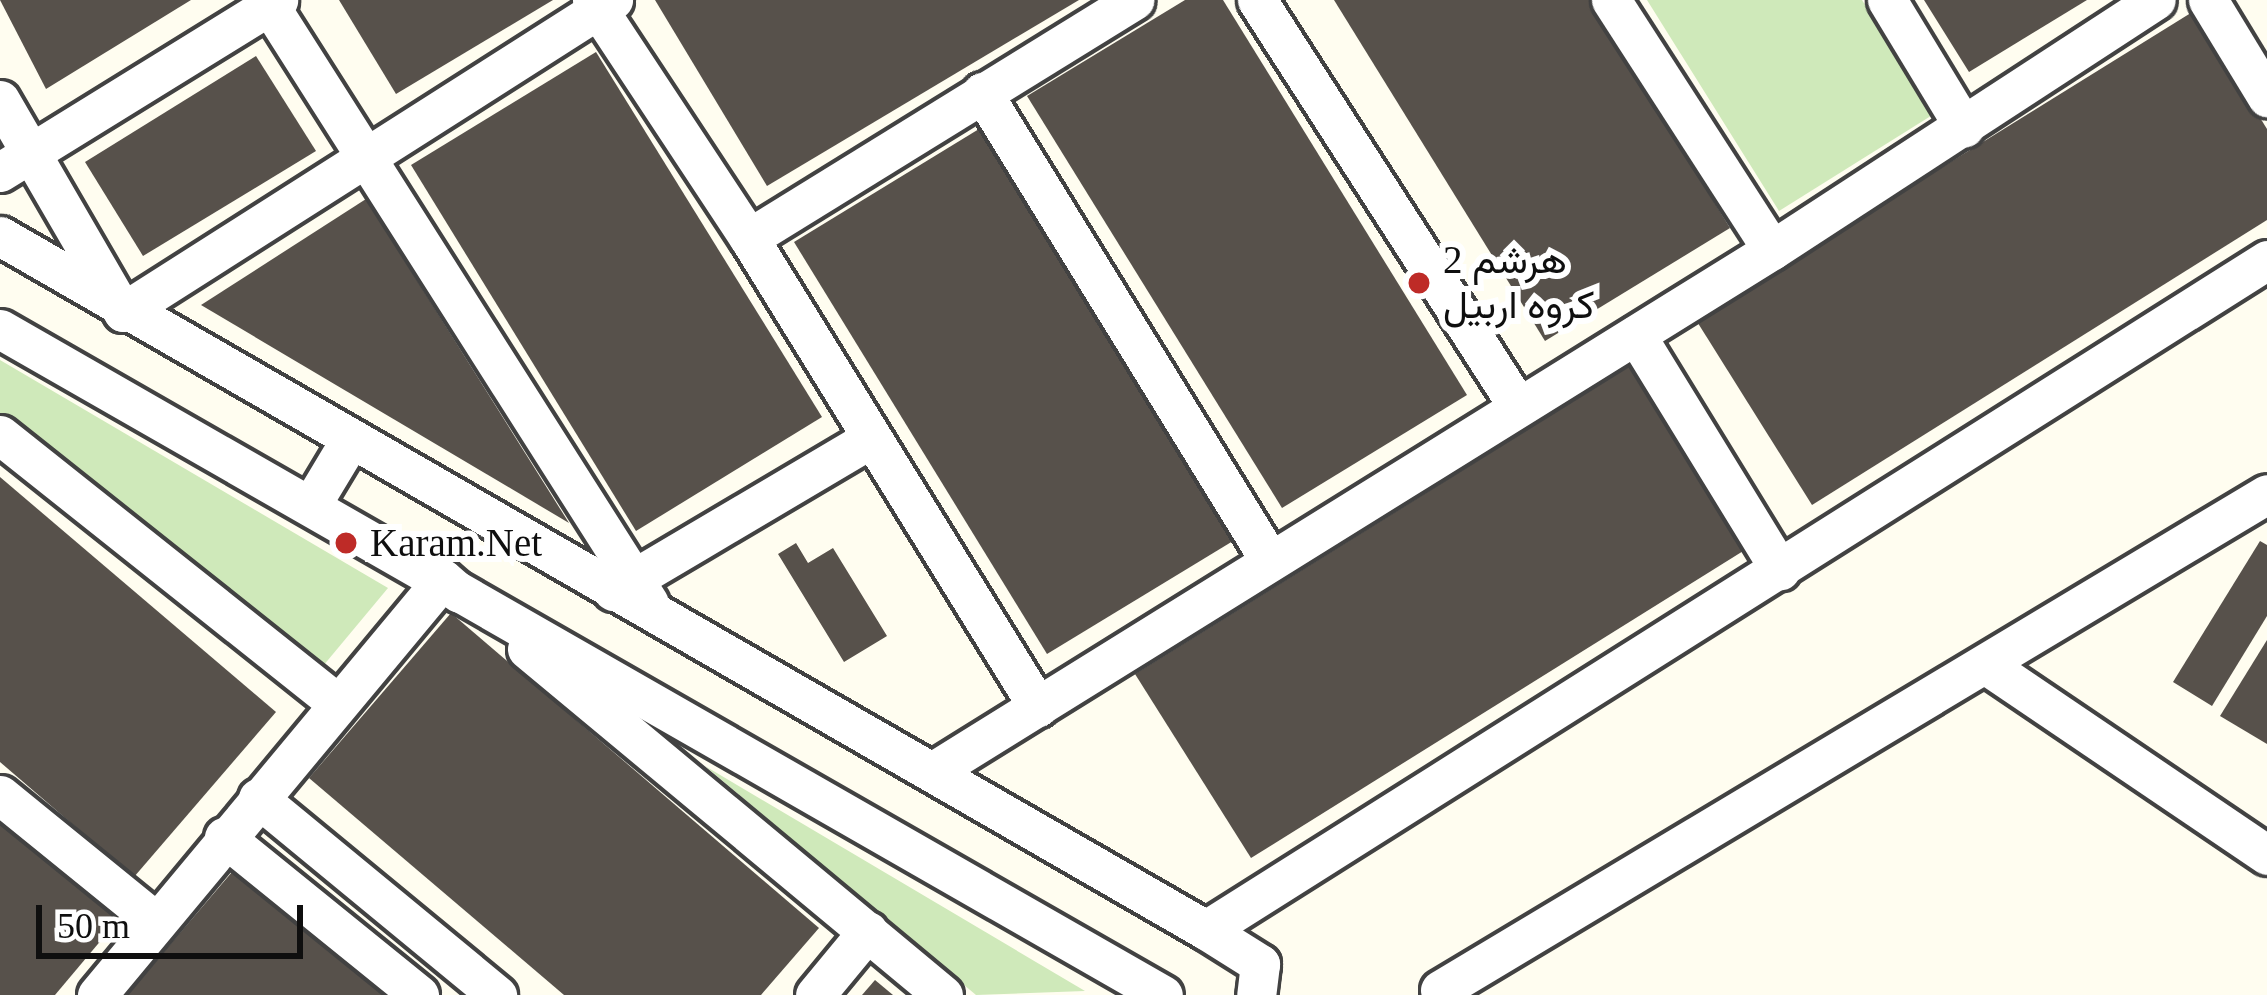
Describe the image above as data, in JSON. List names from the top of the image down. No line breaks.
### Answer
{"places":["هرشم 2 كروه اربيل","Karam.Net"],"scale_bar":"50 m"}
